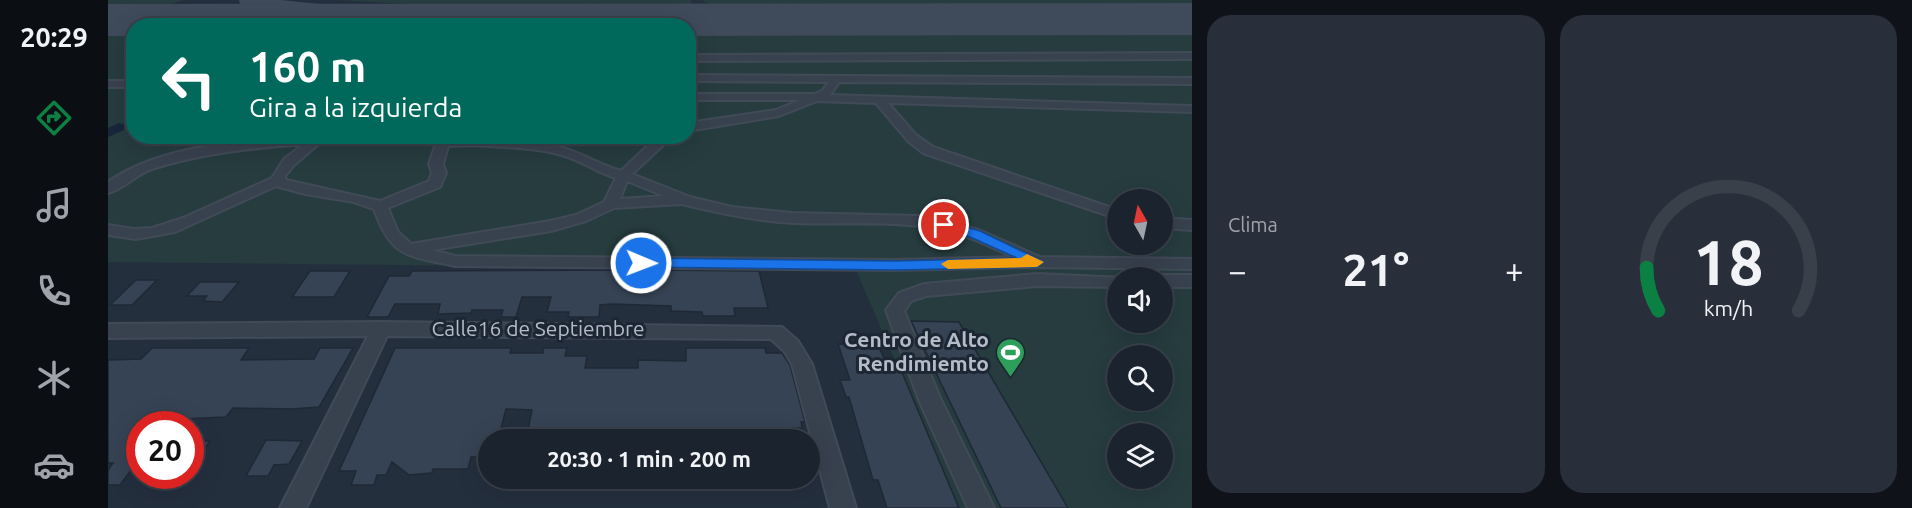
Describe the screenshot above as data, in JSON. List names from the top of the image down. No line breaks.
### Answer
{"streets":{"street":["Calle16 de Septiembre"]},"places":{"sports":["Centro de Alto Rendimiemto"]},"north":"top","page":{"tabs":"20:29","tile":"Clima","turn":["160 m","Gira a la izquierda"],"heat":["−","21°","+"],"limit":"20","trip":"20:30 · 1 min · 200 m","gauge":["18","km/h"]}}
